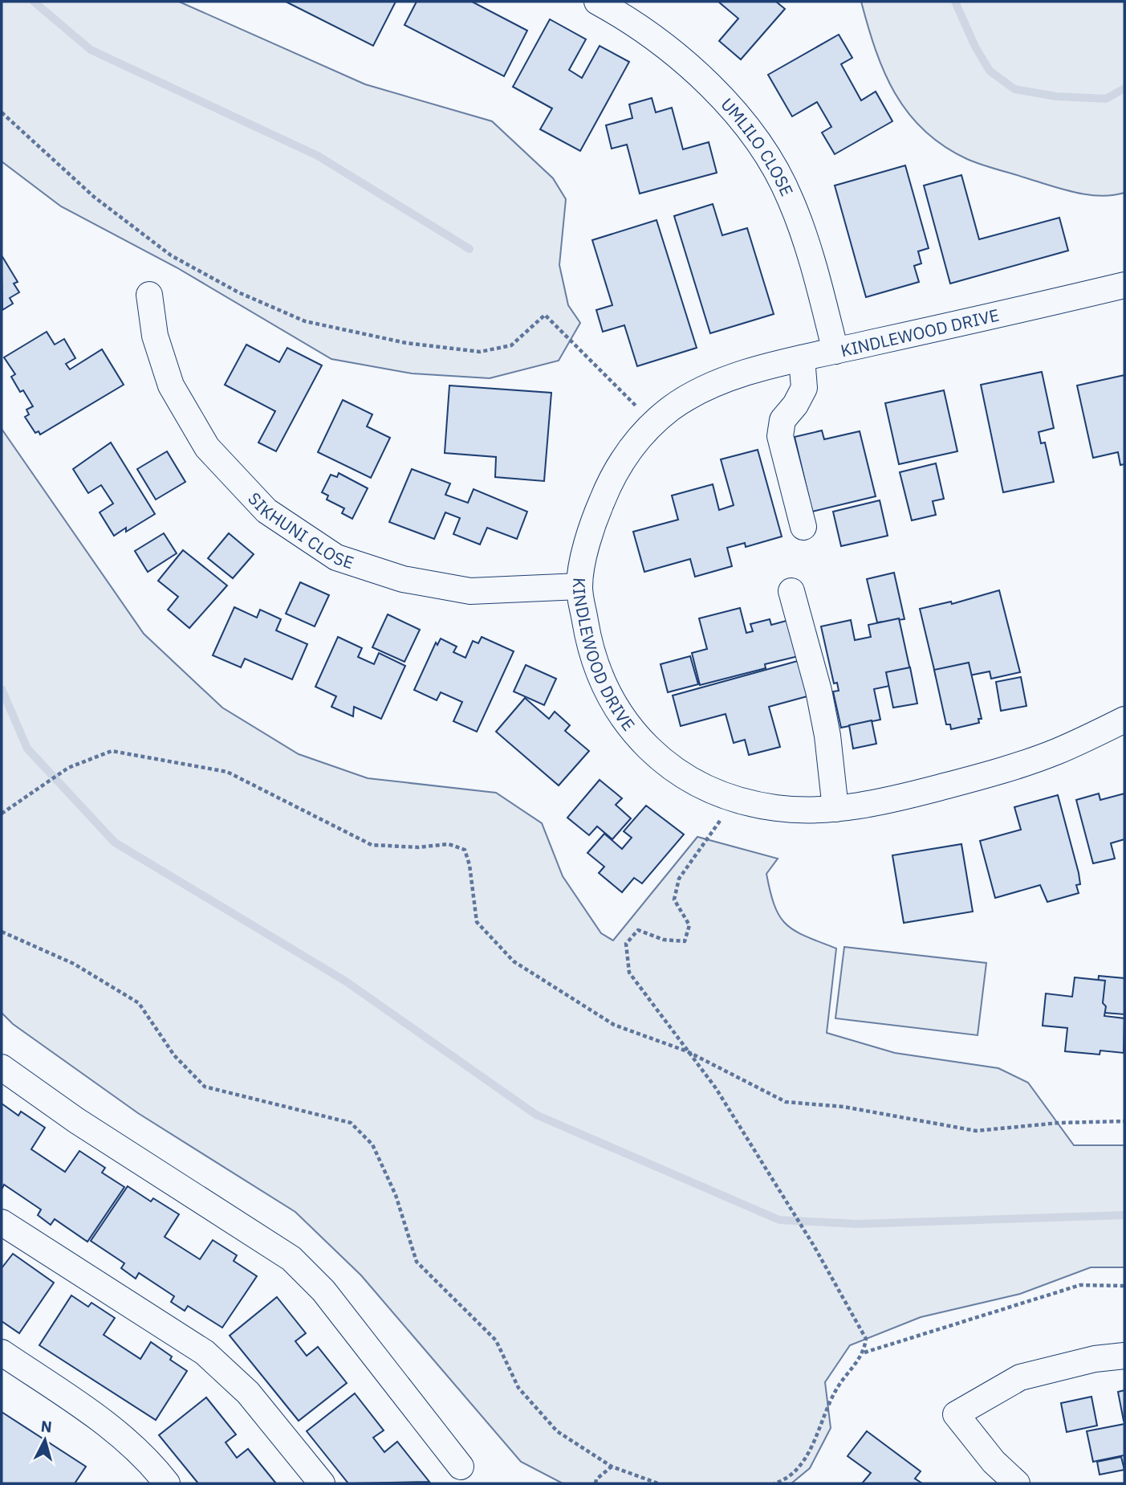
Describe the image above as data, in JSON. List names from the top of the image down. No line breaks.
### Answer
{"streets":{"street":["UMLILO CLOSE","KINDLEWOOD DRIVE","SIKHUNI CLOSE"]},"crossings":[["UMLILO CLOSE","KINDLEWOOD DRIVE"],["KINDLEWOOD DRIVE","SIKHUNI CLOSE"]],"north":"top"}
